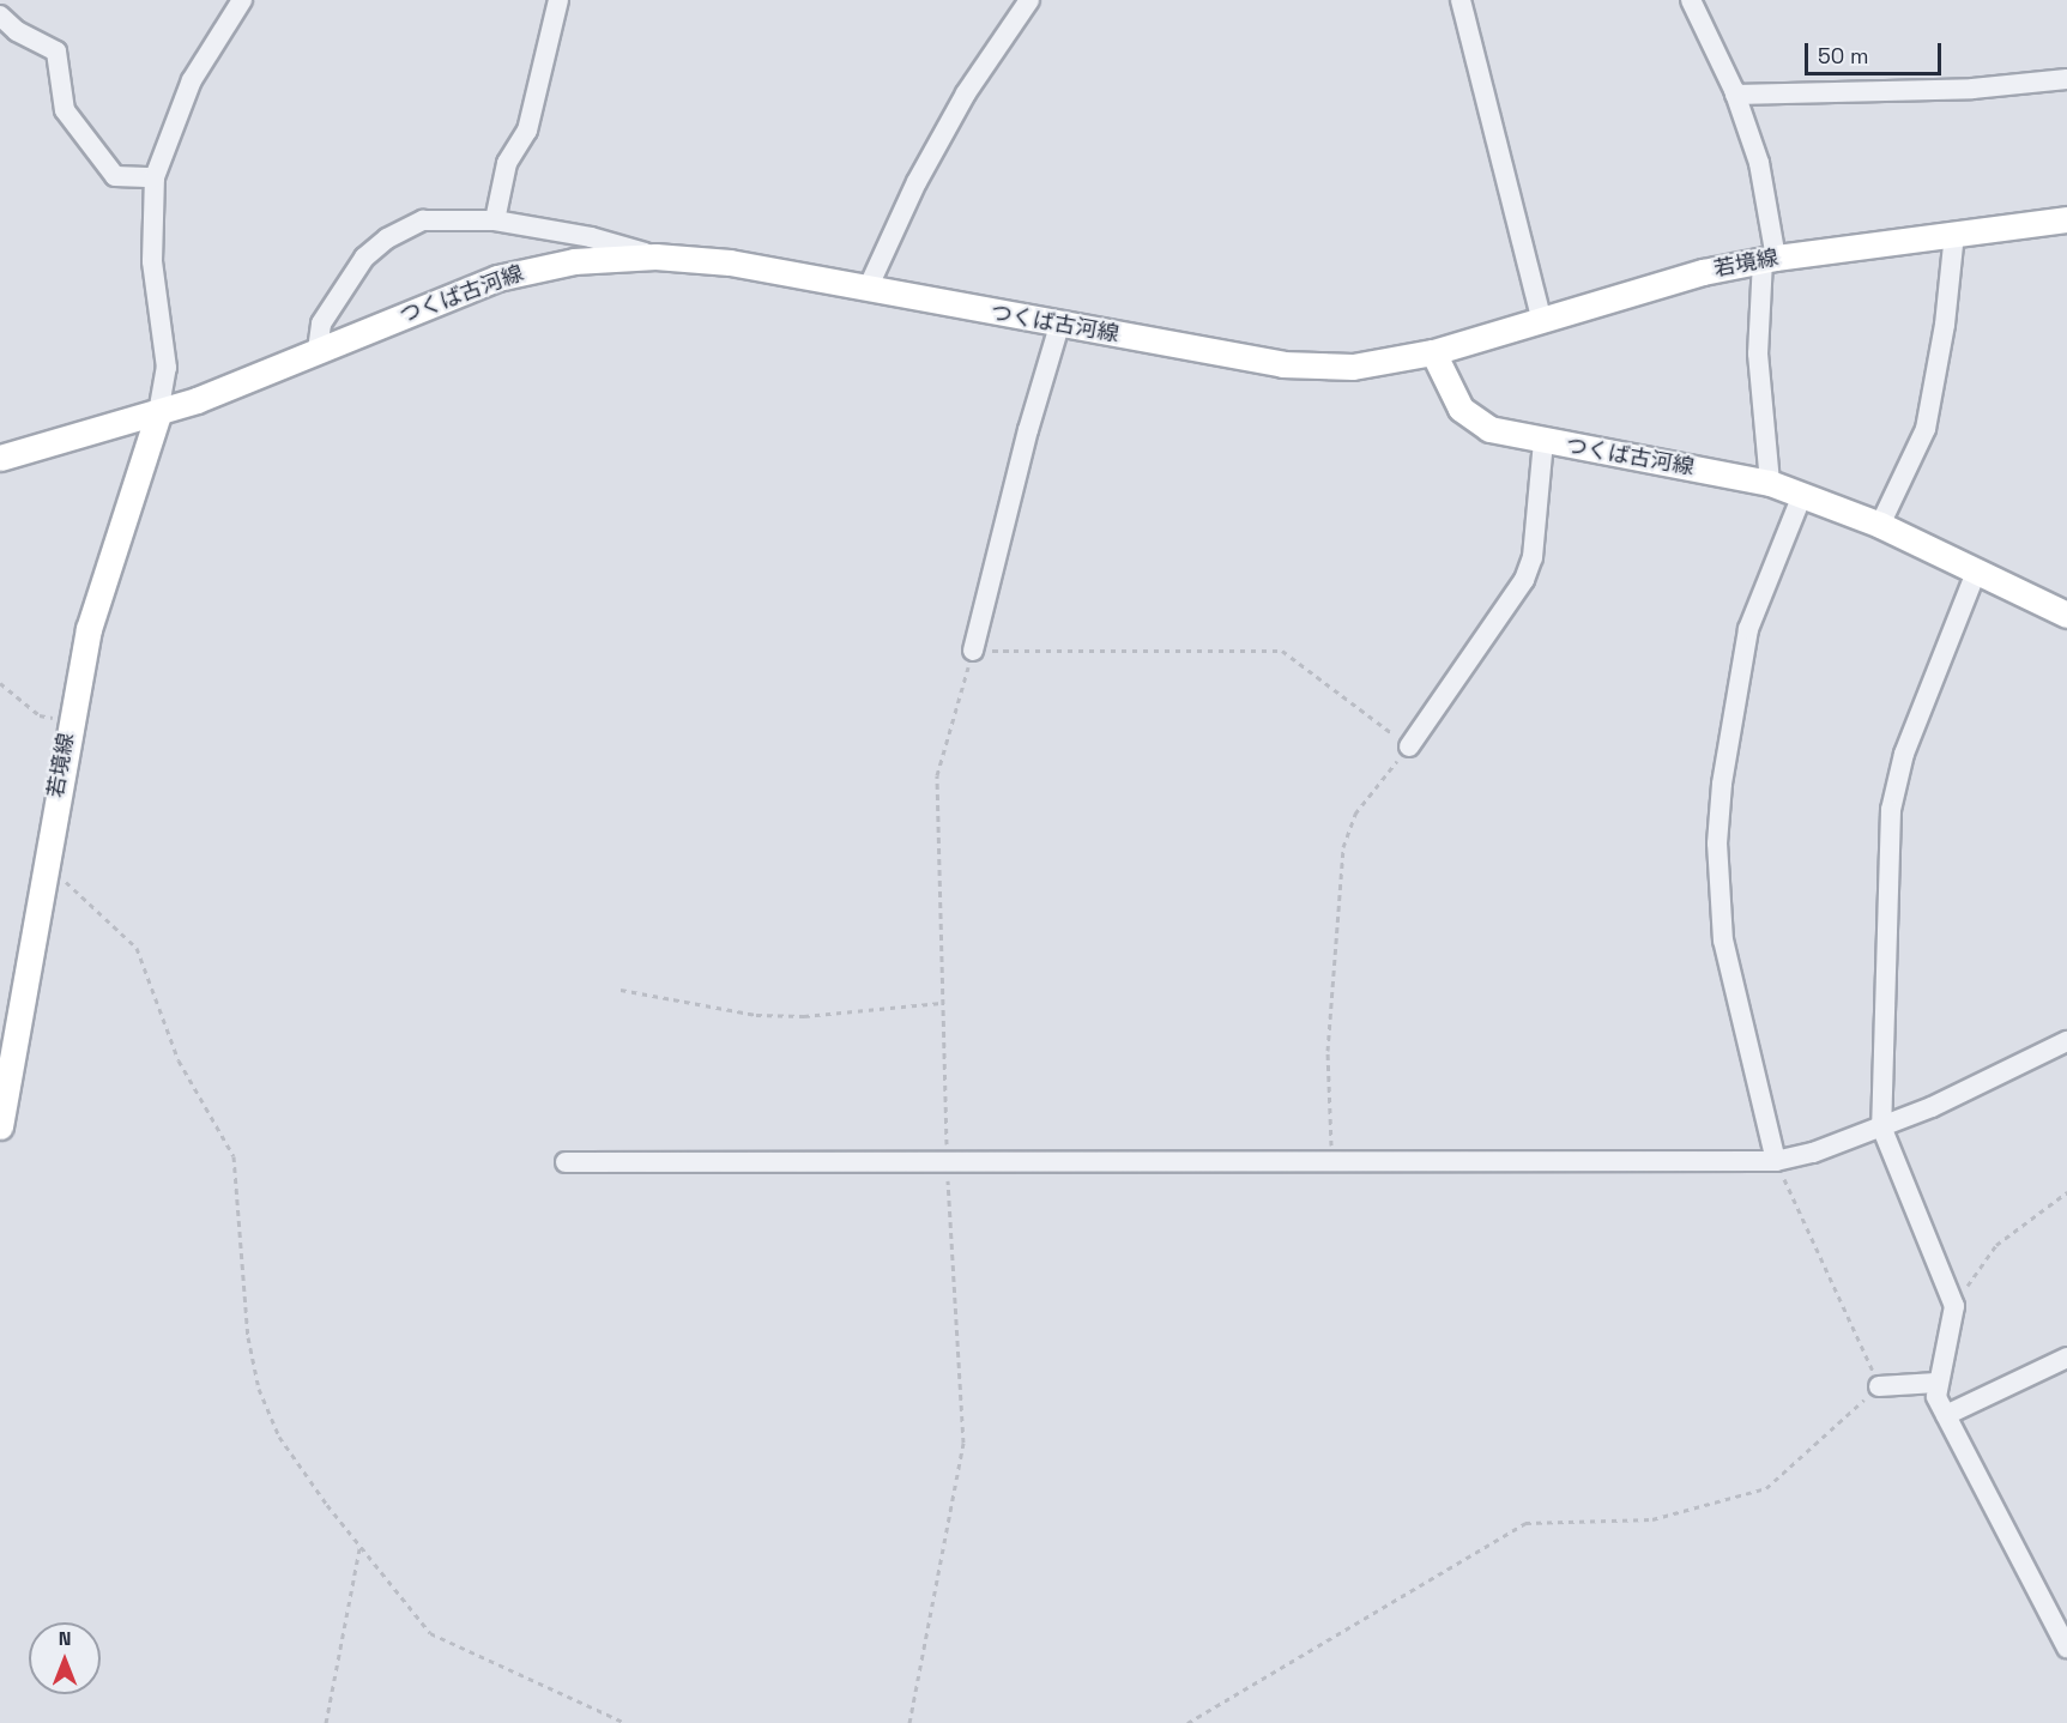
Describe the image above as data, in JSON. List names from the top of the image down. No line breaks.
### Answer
{"streets":{"main road":["若境線","つくば古河線"]},"crossings":[["若境線","つくば古河線"]],"scale_bar":"50 m","north":"top"}
